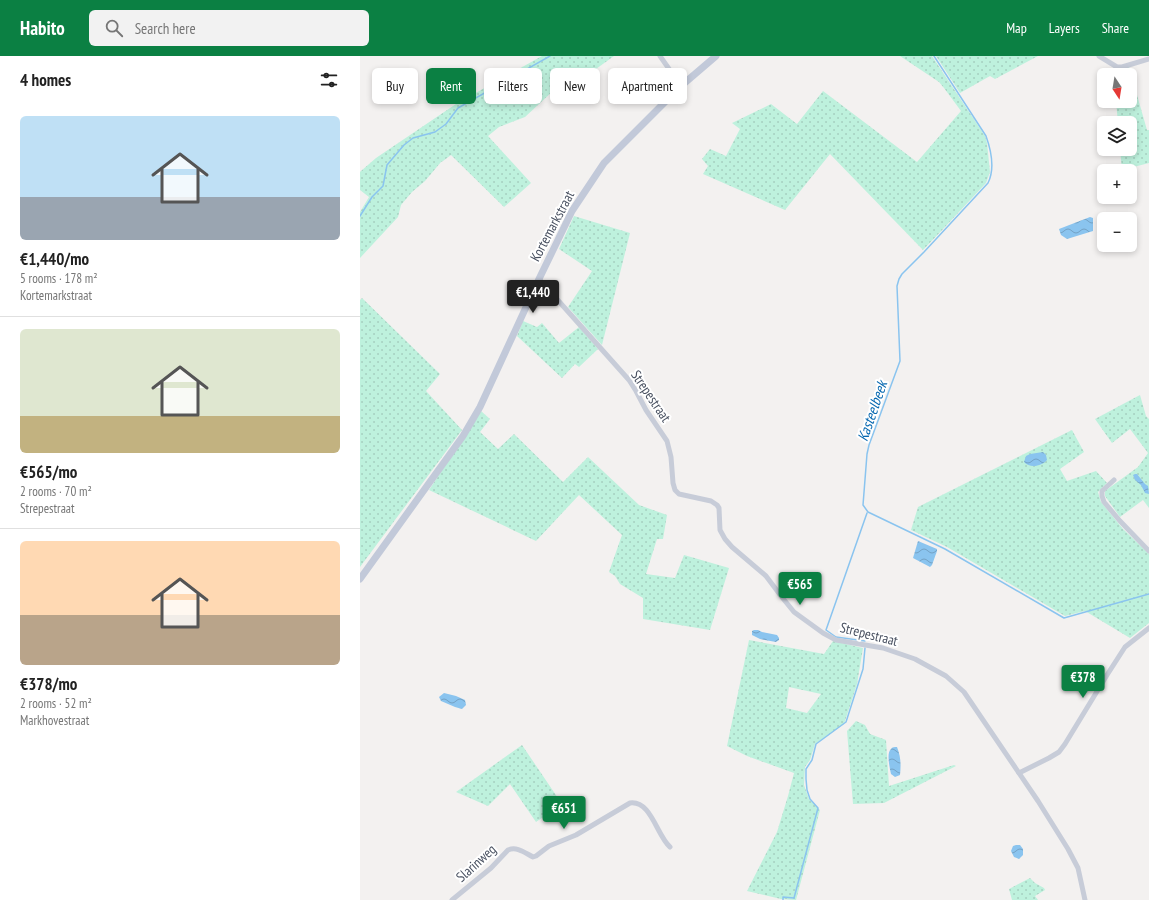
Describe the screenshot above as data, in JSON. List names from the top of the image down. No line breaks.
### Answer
{"streets":{"street":["Kortemarkstraat","Strepestraat","Slarinweg"]},"crossings":[["Kortemarkstraat","Strepestraat"]],"water":["Kasteelbeek"],"north":"bottom","page":{"header":"Habito","search":"Search here","nav":["Map","Layers","Share"],"heading":"4 homes","map_buttons":["+","−"],"chip":["Buy","Rent","Filters","New","Apartment"],"list":[{"name":"€1,440/mo","note":"5 rooms · 178 m² · Kortemarkstraat"},{"name":"€565/mo","note":"2 rooms · 70 m² · Strepestraat"},{"name":"€378/mo","note":"2 rooms · 52 m² · Markhovestraat"}],"price":["€1,440","€565","€378","€651"]}}
